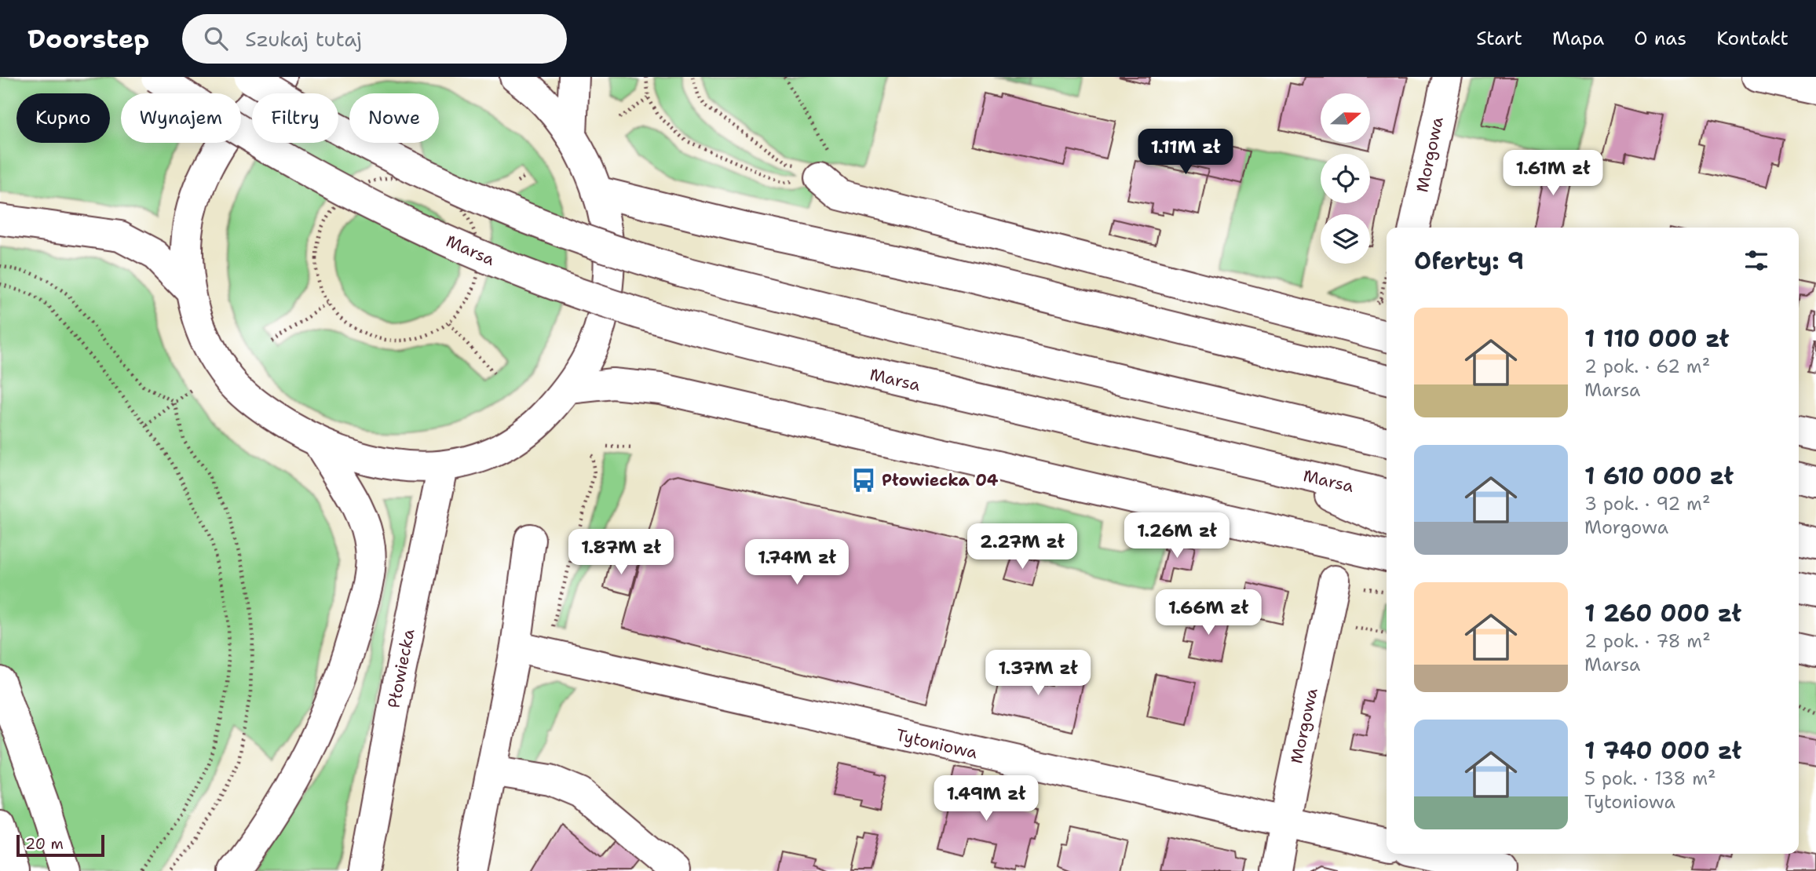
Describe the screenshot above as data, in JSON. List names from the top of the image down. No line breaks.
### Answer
{"streets":{"main road":["Morgowa","Marsa","Płowiecka","Tytoniowa"]},"crossings":[["Morgowa","Tytoniowa"]],"places":{"bus stop":["Płowiecka 04"]},"scale_bar":"20 m","north":"right","page":{"header":"Doorstep","search":"Szukaj tutaj","nav":["Start","Mapa","O nas","Kontakt"],"chip":["Kupno","Wynajem","Filtry","Nowe"],"price":["1.11M zł","1.61M zł","1.26M zł","2.27M zł","1.87M zł","1.74M zł","1.66M zł","1.37M zł","1.49M zł"],"heading":"Oferty: 9","list":[{"name":"1 110 000 zł","note":"2 pok. · 62 m² · Marsa"},{"name":"1 610 000 zł","note":"3 pok. · 92 m² · Morgowa"},{"name":"1 260 000 zł","note":"2 pok. · 78 m² · Marsa"},{"name":"1 740 000 zł","note":"5 pok. · 138 m² · Tytoniowa"}],"scale":"20 m"}}
